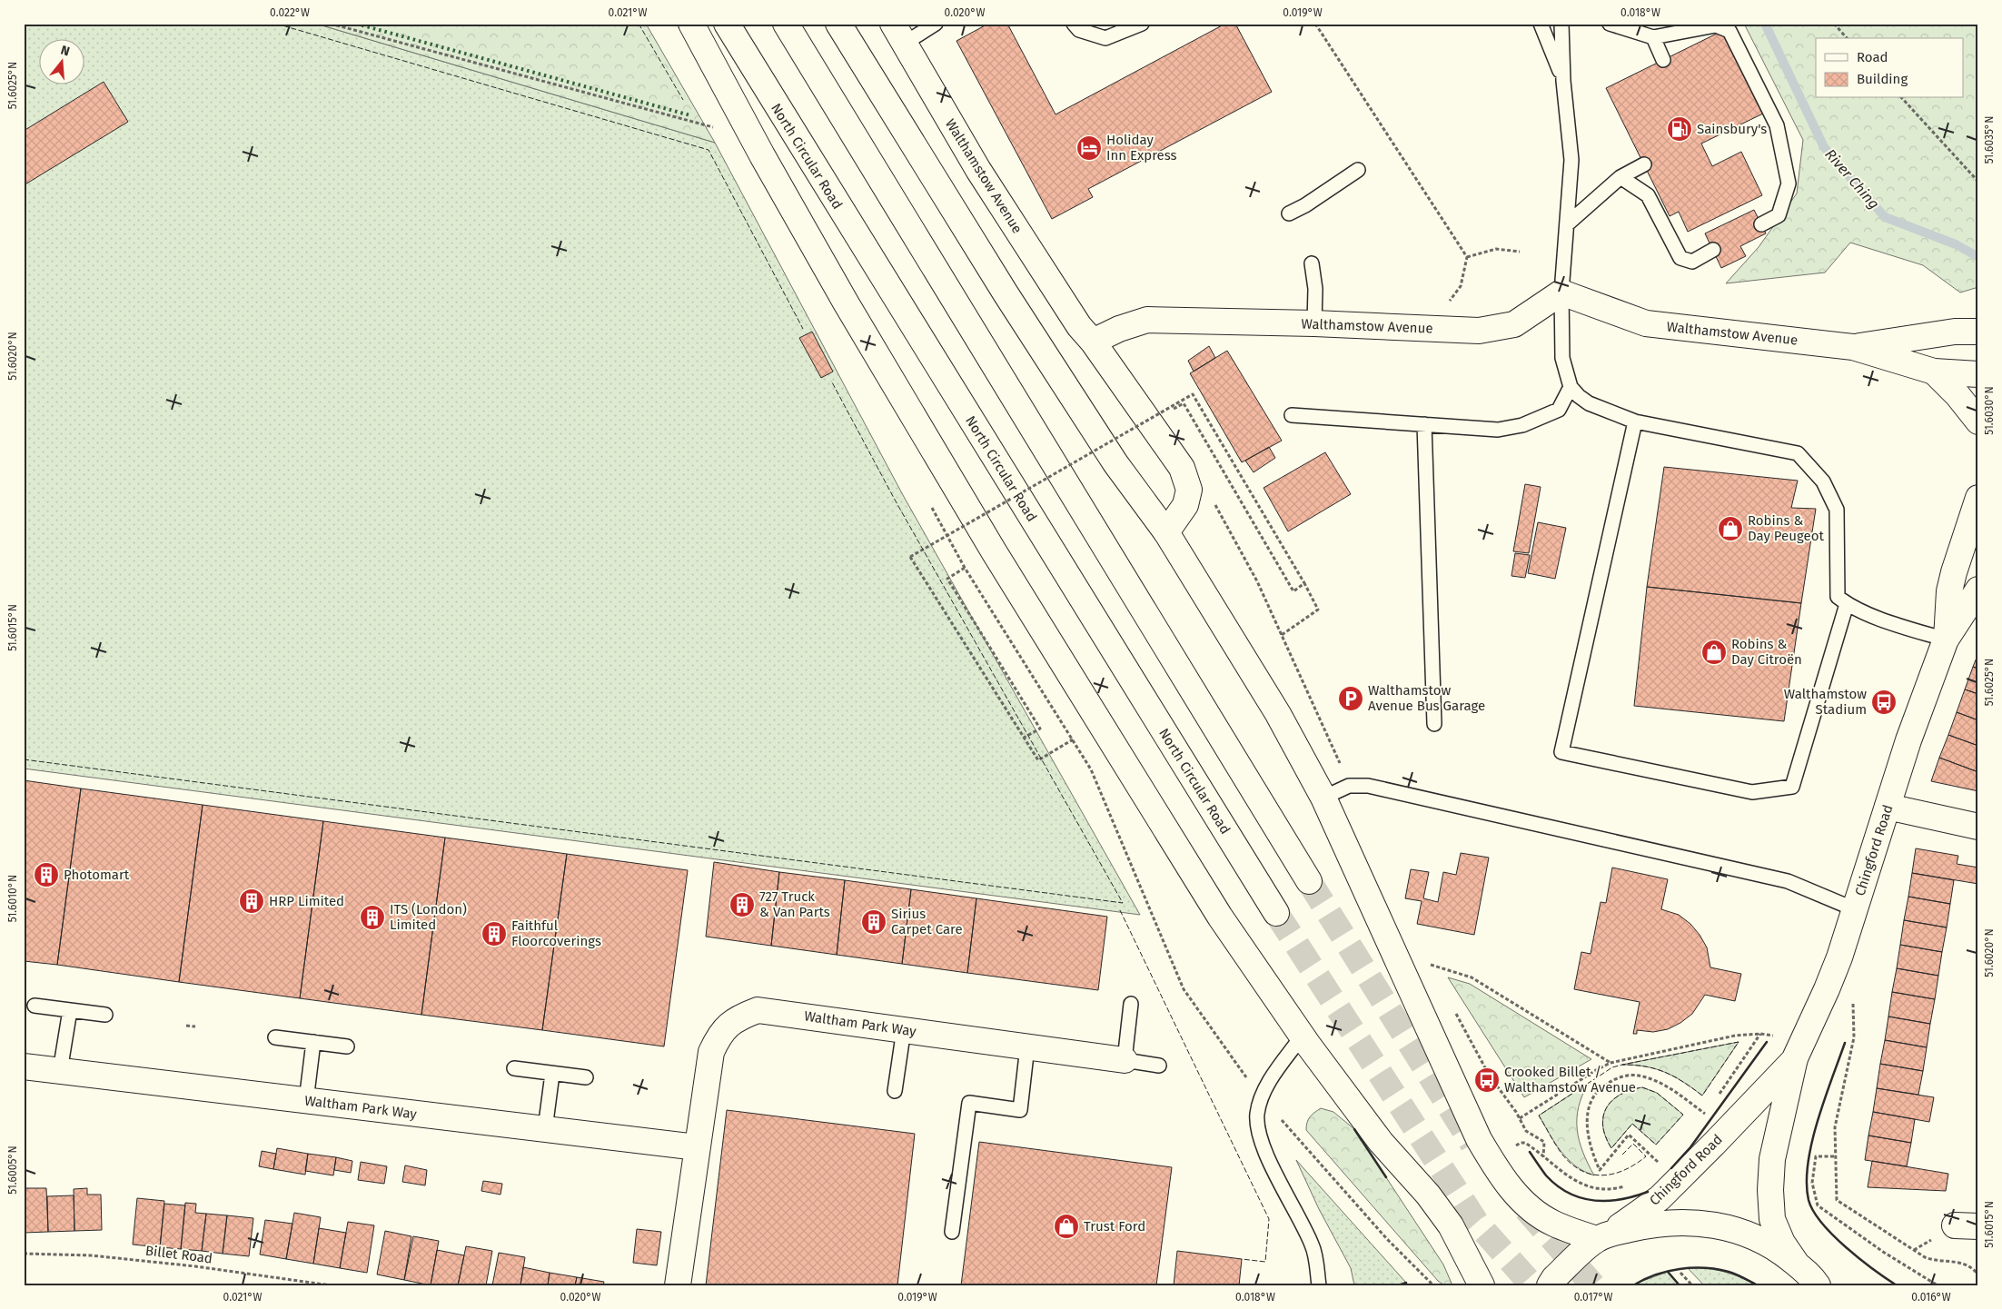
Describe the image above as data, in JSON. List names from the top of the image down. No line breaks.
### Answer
{"streets":{"main road":["North Circular Road","Walthamstow Avenue","Chingford Road","Waltham Park Way"],"path":["Billet Road"]},"water":["River Ching"],"places":{"fuel station":["Sainsbury's"],"hotel":["Holiday Inn Express"],"shop":["Robins & Day Peugeot","Robins & Day Citroën","Trust Ford"],"parking":["Walthamstow Avenue Bus Garage"],"bus stop":["Walthamstow Stadium","Crooked Billet / Walthamstow Avenue"],"building":["Photomart","HRP Limited","727 Truck & Van Parts","ITS (London) Limited","Sirius Carpet Care","Faithful Floorcoverings"]},"legend":["Road","Building"],"north":"top","coordinates":["0.022°W","0.021°W","0.020°W","0.019°W","0.018°W","51.6025°N","51.6035°N","51.6020°N","51.6030°N","51.6015°N","51.6010°N","51.6005°N","0.017°W","0.016°W"]}
